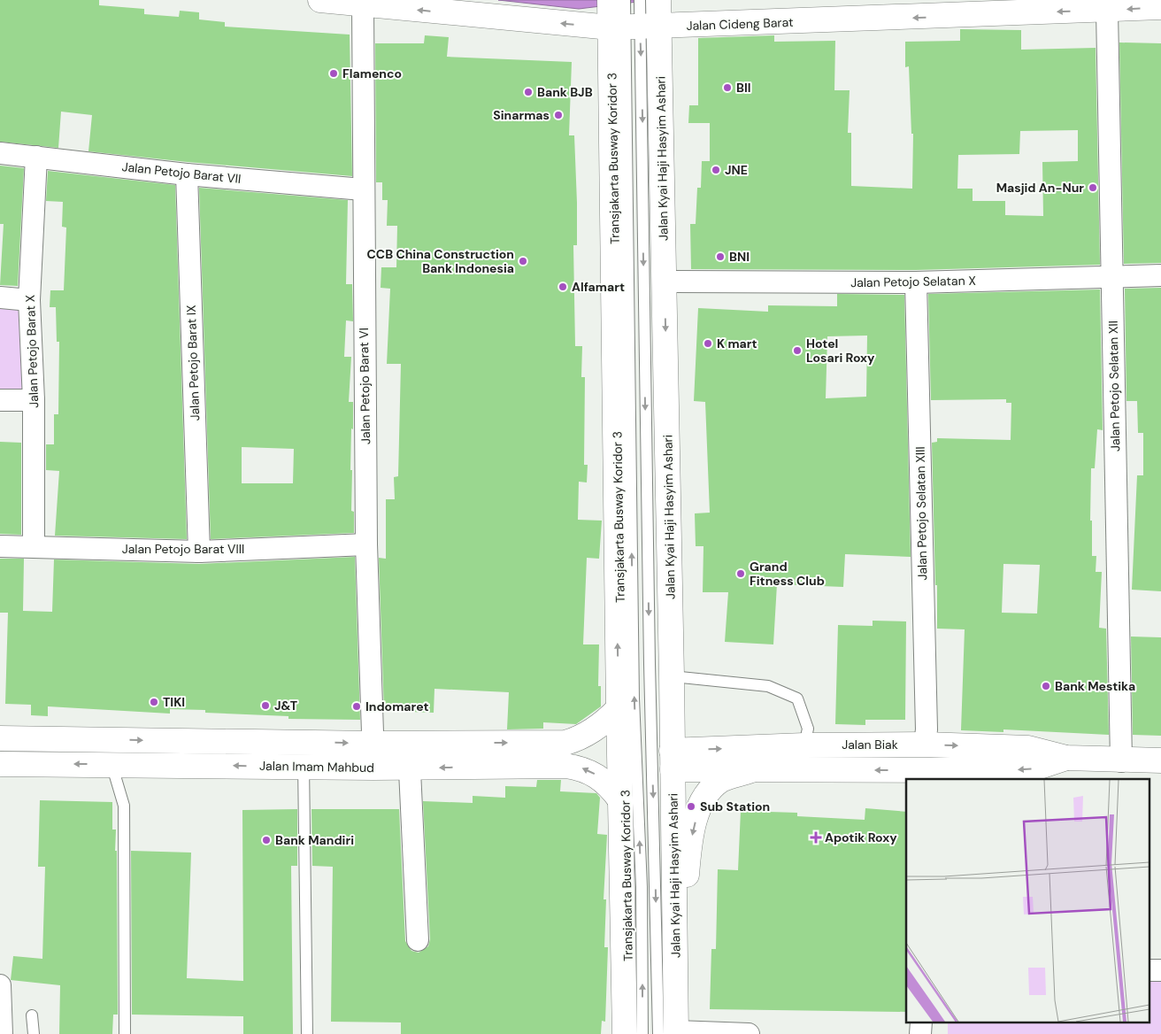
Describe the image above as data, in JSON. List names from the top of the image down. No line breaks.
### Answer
{"streets":{"main road":["Jalan Cideng Barat","Jalan Kyai Haji Hasyim Ashari","Jalan Biak","Jalan Imam Mahbud"],"street":["Jalan Petojo Barat VII","Jalan Petojo Selatan X","Jalan Petojo Barat X","Jalan Petojo Barat IX","Jalan Petojo Barat VI","Jalan Petojo Selatan XII","Jalan Petojo Selatan XIII","Jalan Petojo Barat VIII"],"lane":["Transjakarta Busway Koridor 3"]},"crossings":[["Jalan Cideng Barat","Transjakarta Busway Koridor 3"],["Jalan Cideng Barat","Jalan Kyai Haji Hasyim Ashari"],["Jalan Cideng Barat","Jalan Petojo Barat VI"],["Jalan Cideng Barat","Jalan Petojo Selatan XII"],["Transjakarta Busway Koridor 3","Jalan Kyai Haji Hasyim Ashari"],["Jalan Kyai Haji Hasyim Ashari","Jalan Petojo Selatan X"],["Jalan Kyai Haji Hasyim Ashari","Jalan Biak"],["Jalan Petojo Barat VII","Jalan Petojo Barat X"],["Jalan Petojo Barat VII","Jalan Petojo Barat IX"],["Jalan Petojo Barat VII","Jalan Petojo Barat VI"],["Jalan Petojo Selatan X","Jalan Petojo Selatan XII"],["Jalan Petojo Selatan X","Jalan Petojo Selatan XIII"],["Jalan Petojo Barat X","Jalan Petojo Barat VIII"],["Jalan Petojo Barat IX","Jalan Petojo Barat VIII"],["Jalan Petojo Barat VI","Jalan Petojo Barat VIII"],["Jalan Petojo Barat VI","Jalan Imam Mahbud"],["Jalan Petojo Selatan XII","Jalan Biak"],["Jalan Petojo Selatan XIII","Jalan Biak"]],"one_way":["Jalan Cideng Barat"],"places":{"other":["Flamenco","BII","Bank BJB","Sinarmas","JNE","Masjid An-Nur","BNI","CCB China Construction Bank Indonesia","Alfamart","K mart","Hotel Losari Roxy","Grand Fitness Club","Bank Mestika","TIKI","J&T","Indomaret","Sub Station","Bank Mandiri"],"health":["Apotik Roxy"]}}
